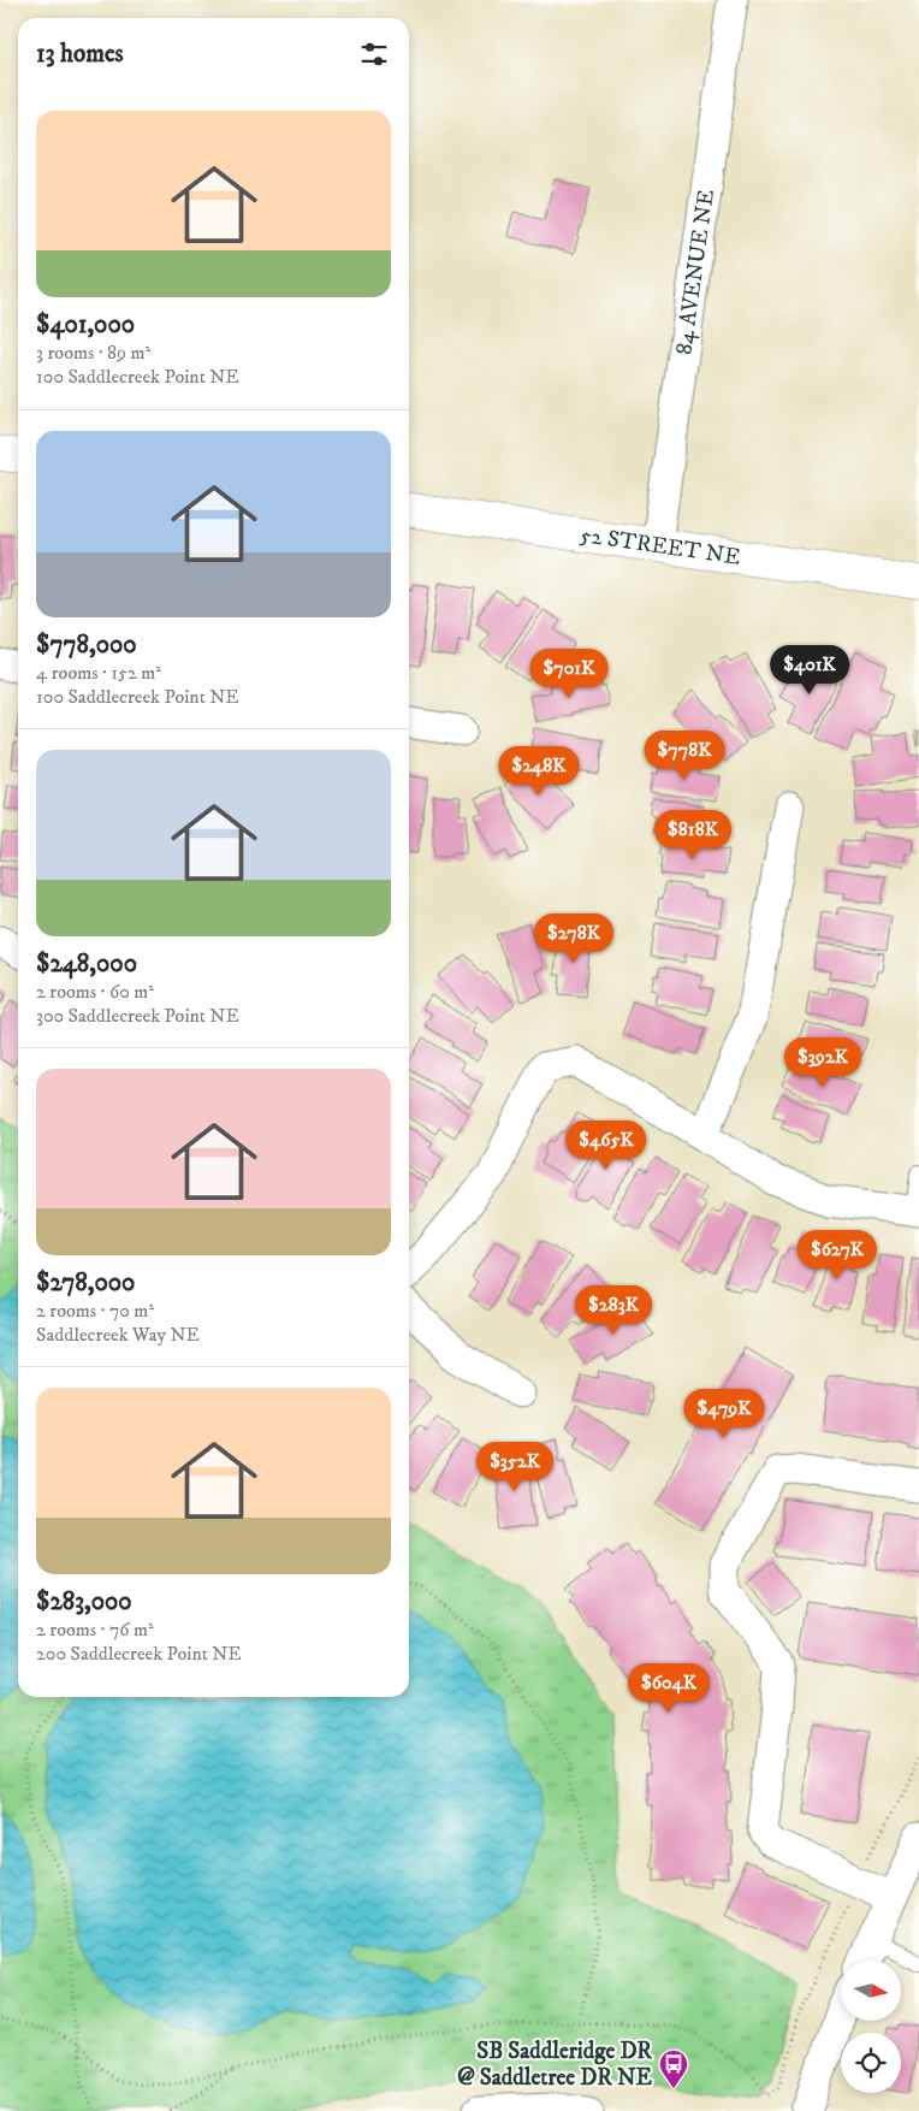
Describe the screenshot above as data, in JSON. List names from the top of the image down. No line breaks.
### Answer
{"streets":{"street":["84 AVENUE NE","52 STREET NE"]},"crossings":[["84 AVENUE NE","52 STREET NE"]],"places":{"bus stop":["SB Saddleridge DR @ Saddletree DR NE"]},"north":"right","page":{"heading":"13 homes","list":[{"name":"$401,000","note":"3 rooms · 89 m² · 100 Saddlecreek Point NE"},{"name":"$778,000","note":"4 rooms · 152 m² · 100 Saddlecreek Point NE"},{"name":"$248,000","note":"2 rooms · 60 m² · 300 Saddlecreek Point NE"},{"name":"$278,000","note":"2 rooms · 70 m² · Saddlecreek Way NE"},{"name":"$283,000","note":"2 rooms · 76 m² · 200 Saddlecreek Point NE"}],"price":["$401K","$701K","$778K","$248K","$818K","$278K","$392K","$465K","$627K","$283K","$479K","$352K","$604K"]}}
